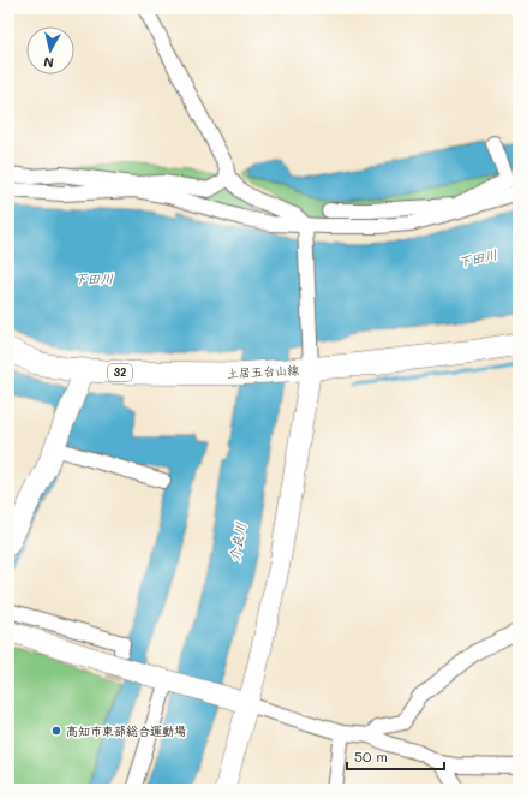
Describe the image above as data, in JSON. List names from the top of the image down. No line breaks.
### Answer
{"streets":{"main road":["土居五台山線","32"]},"water":["下田川","介良川"],"places":["高知市東部総合運動場"],"scale_bar":"50 m","north":"bottom"}
